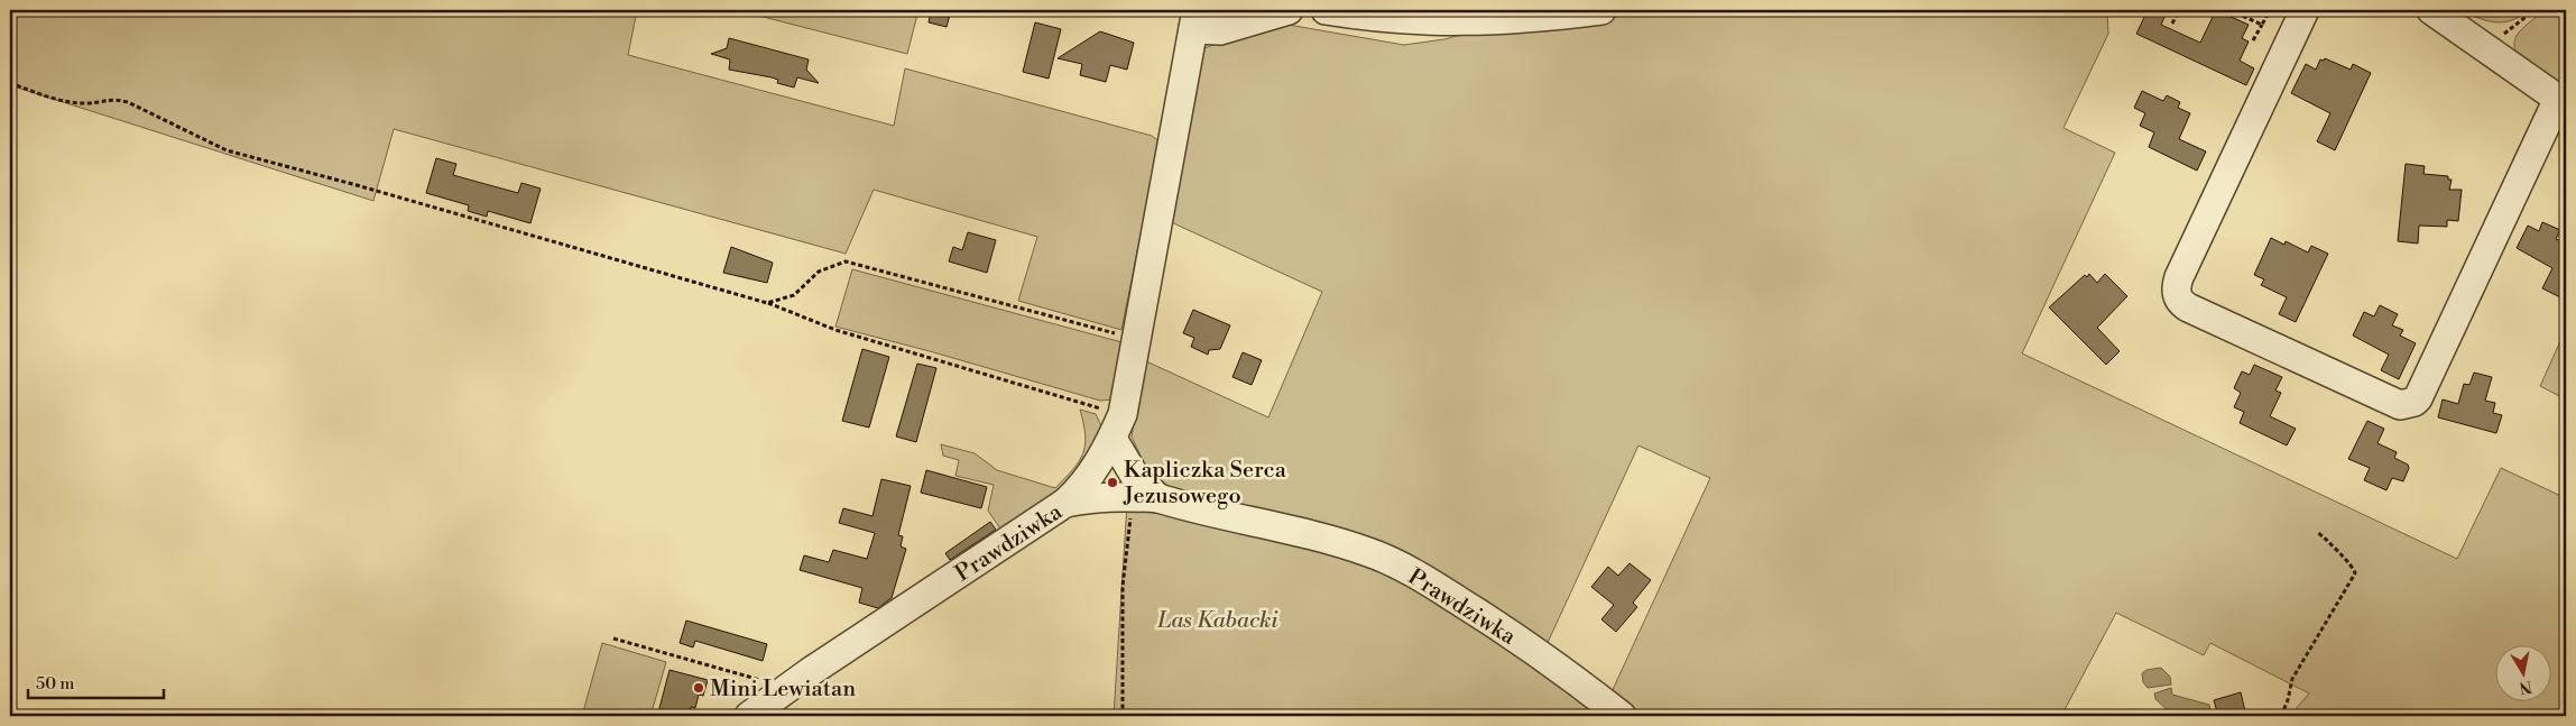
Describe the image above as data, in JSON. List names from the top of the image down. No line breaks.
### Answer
{"streets":{"street":["Prawdziwka"]},"parks":["Las Kabacki"],"places":["Kapliczka Serca Jezusowego","Mini Lewiatan"],"scale_bar":"50 m","north":"bottom"}
